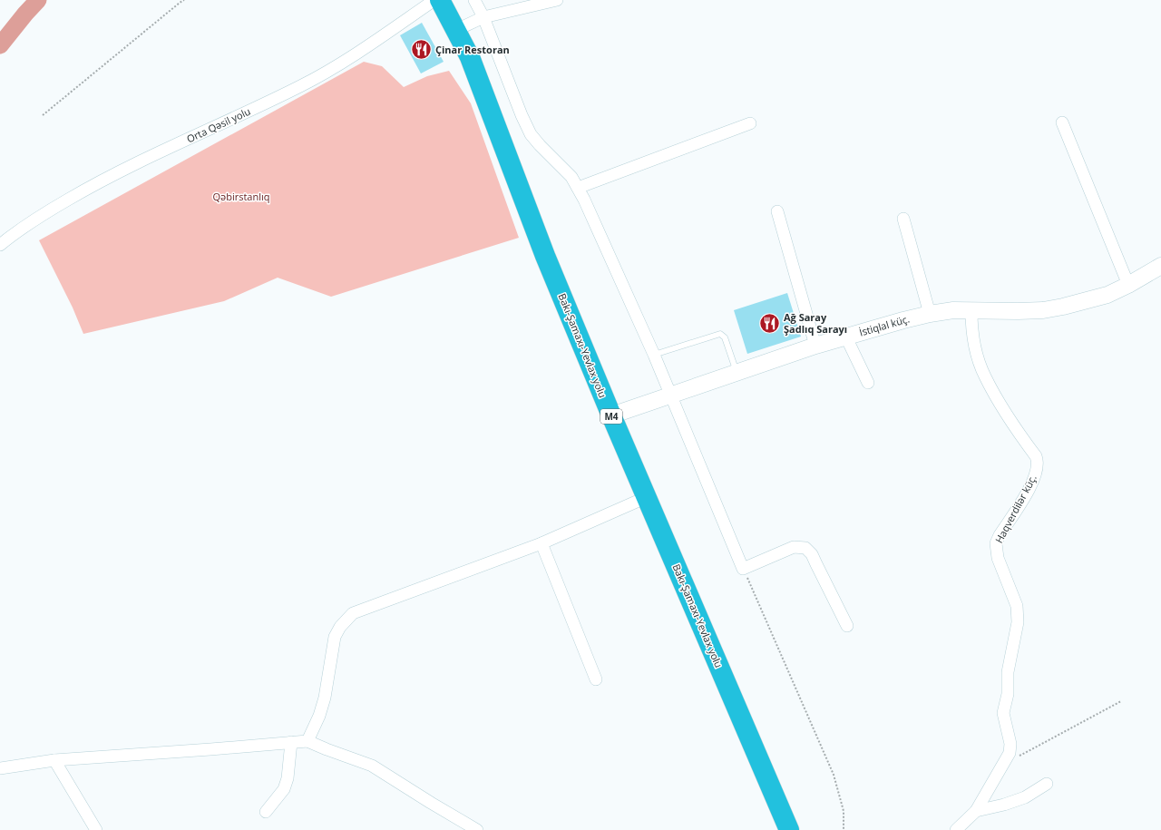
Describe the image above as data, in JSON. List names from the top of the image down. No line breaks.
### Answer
{"streets":{"highway":["Bakı-Şamaxı-Yevlax yolu","M4"],"street":["Orta Qəsil yolu","İstiqlal küç.","Haqverdilər küç."]},"crossings":[["İstiqlal küç.","Bakı-Şamaxı-Yevlax yolu"],["İstiqlal küç.","Haqverdilər küç."]],"parks":["Qəbirstanlıq"],"places":{"restaurant":["Çinar Restoran","Ağ Saray Şadlıq Sarayı"]}}
